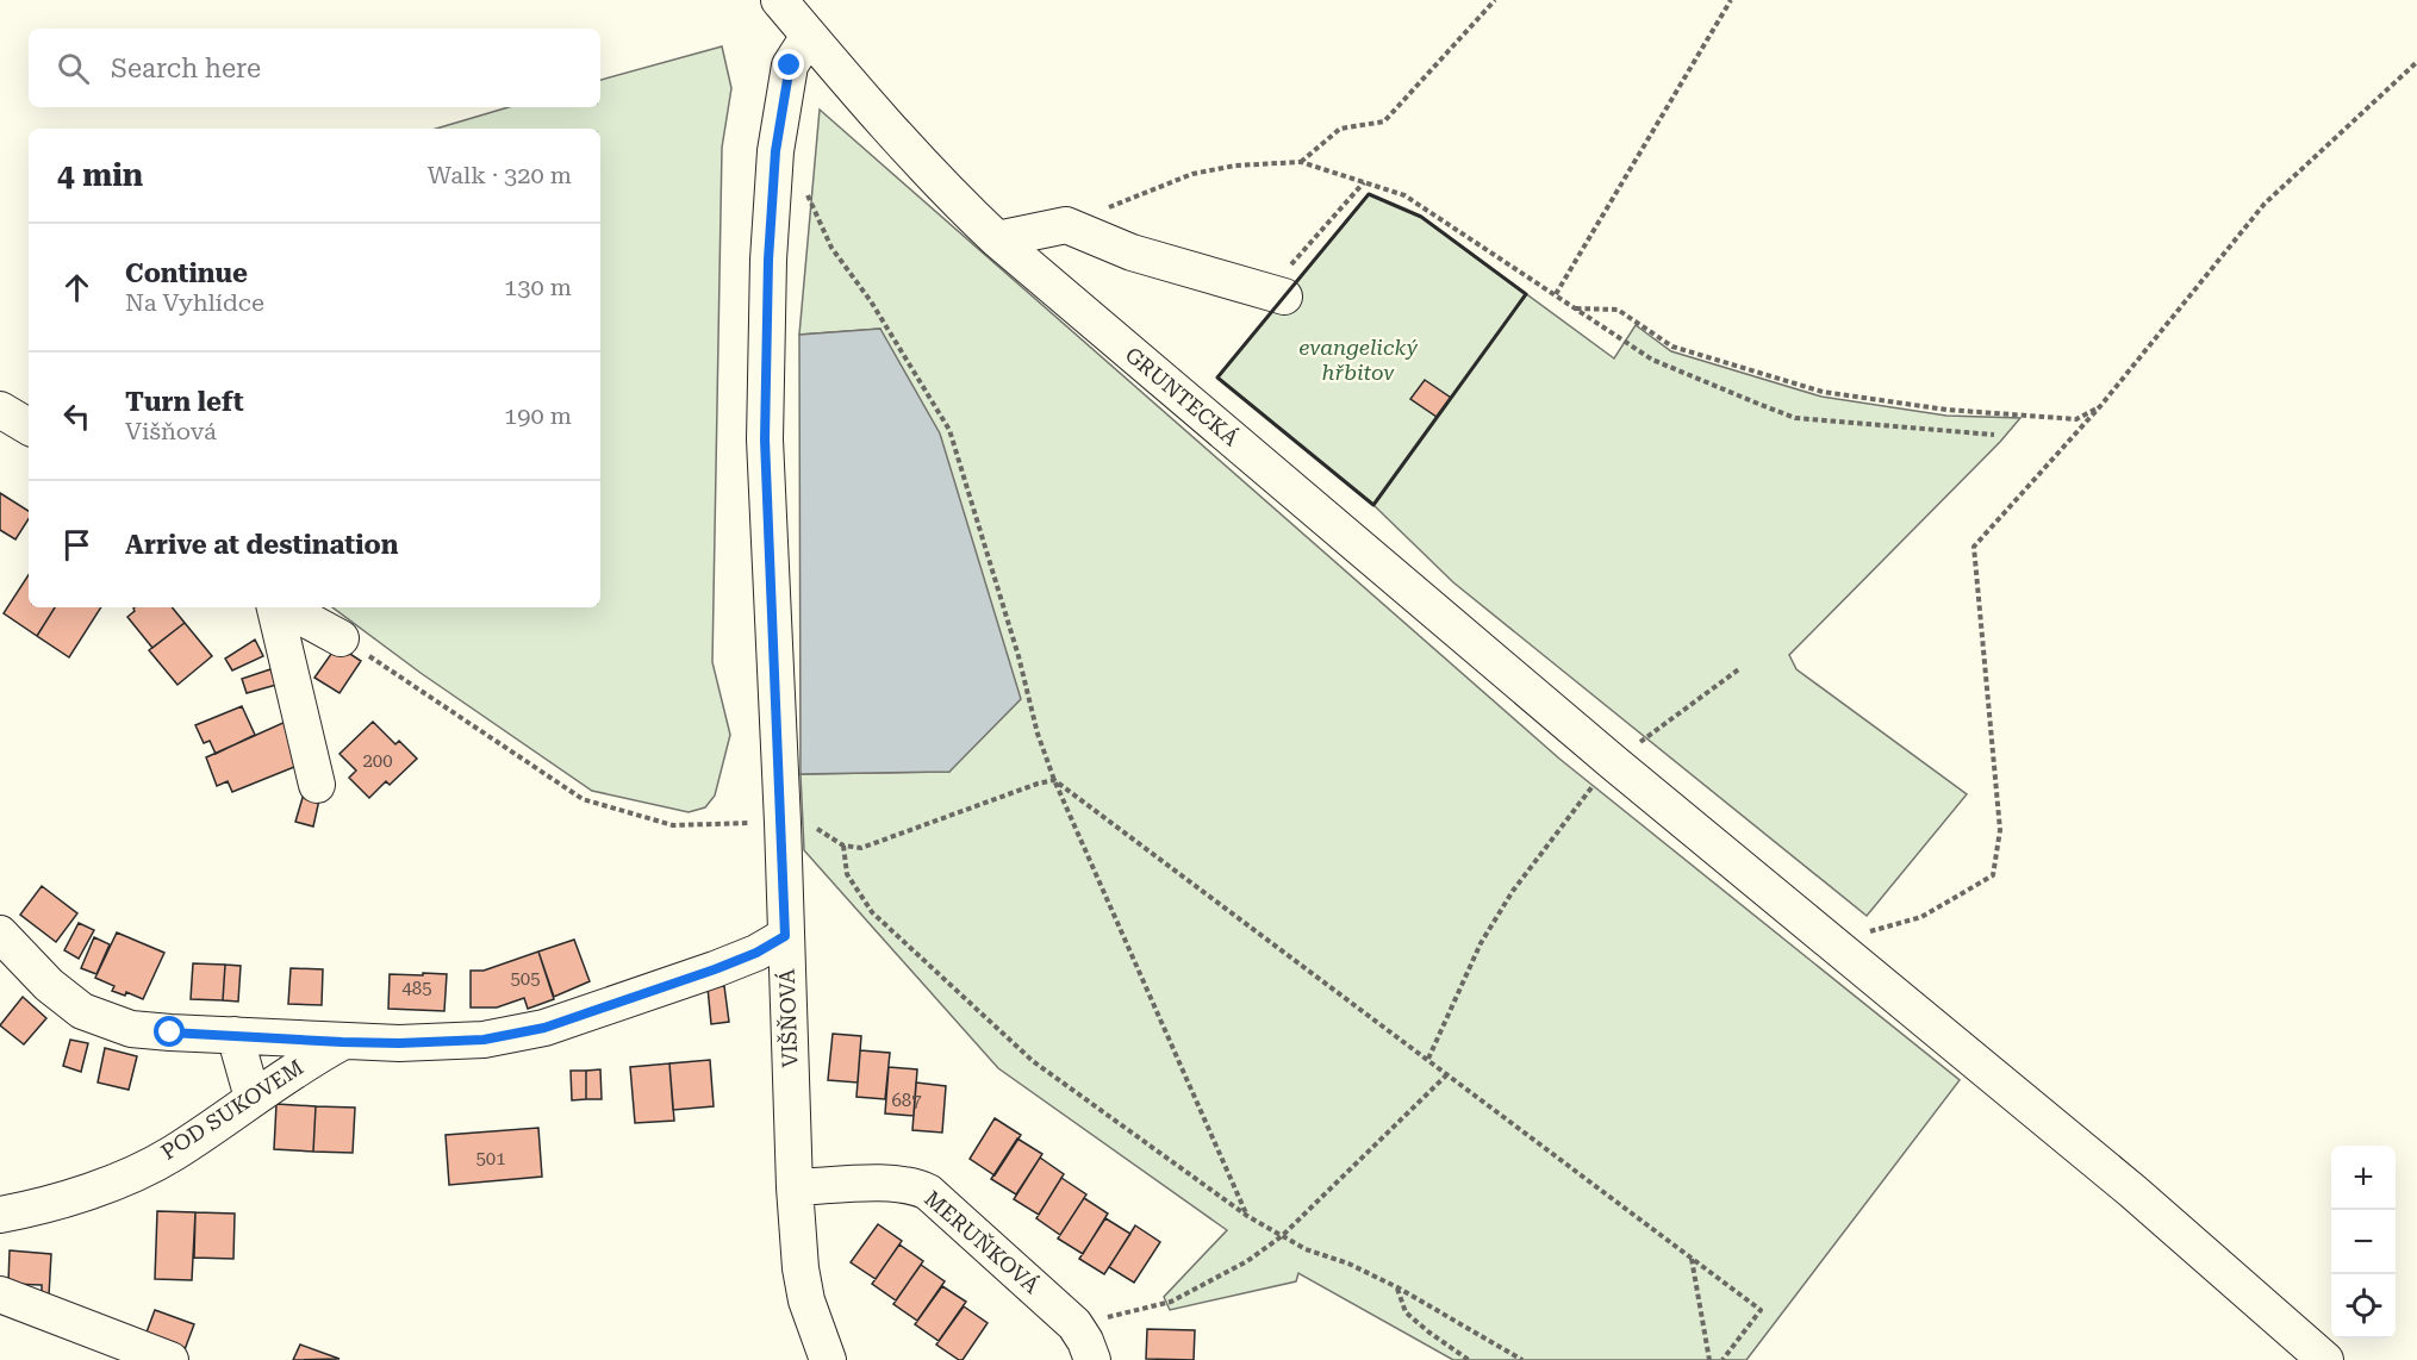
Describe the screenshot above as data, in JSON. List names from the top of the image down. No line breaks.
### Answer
{"streets":{"street":["GRUNTECKÁ","VIŠŇOVÁ","POD SUKOVEM","MERUŇKOVÁ"]},"crossings":[["GRUNTECKÁ","VIŠŇOVÁ"],["VIŠŇOVÁ","MERUŇKOVÁ"]],"parks":["evangelický hřbitov"],"house_numbers":["200","505","485","687","501"],"page":{"search":"Search here","heading":["4 min","Walk · 320 m"],"list":[["Continue","Na Vyhlídce","130 m"],["Turn left","Višňová","190 m"],"Arrive at destination"],"map_buttons":["+","−"]}}
